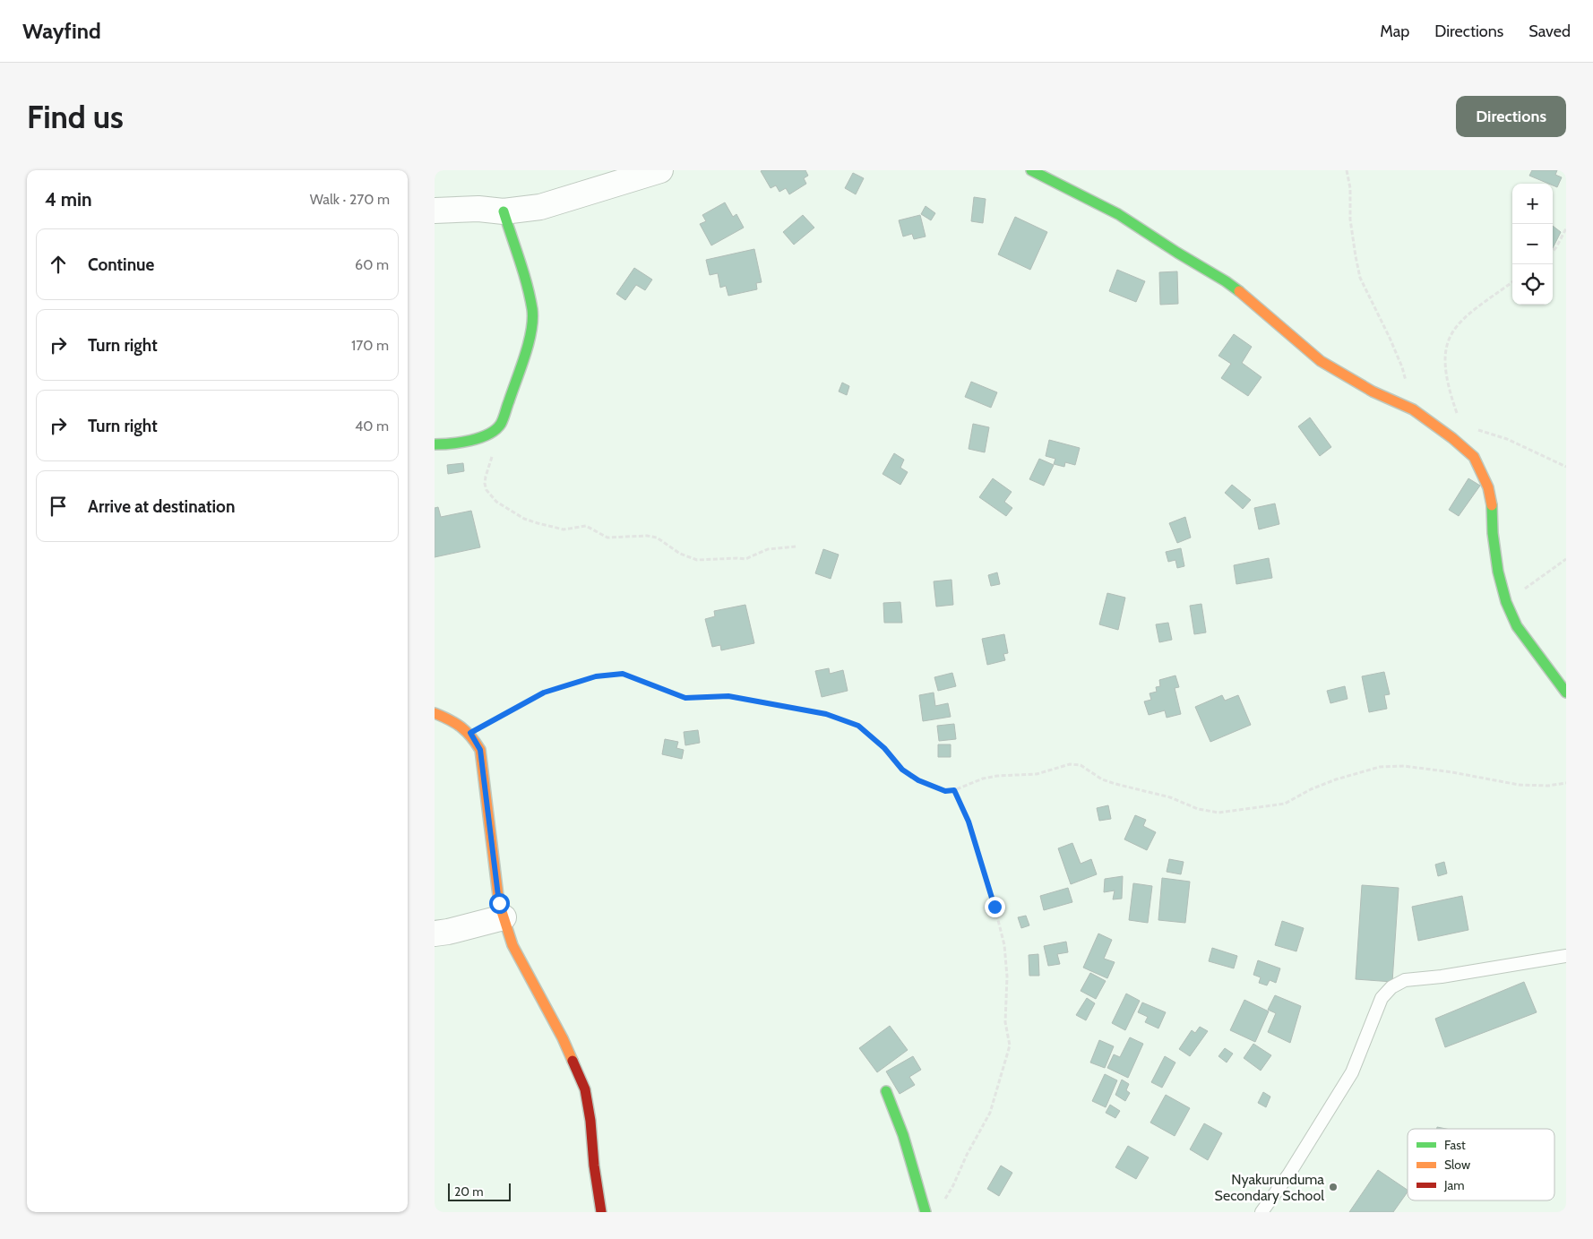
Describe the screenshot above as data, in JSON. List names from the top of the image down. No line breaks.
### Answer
{"places":["Nyakurunduma Secondary School"],"legend":["Fast","Slow","Jam"],"scale_bar":"20 m","page":{"header":"Wayfind","nav":["Map","Directions","Saved"],"buttons":"Directions","title":"Find us","heading":["4 min","Walk · 270 m"],"map_buttons":["+","−"],"list":[["Continue","60 m"],["Turn right","170 m"],["Turn right","40 m"],"Arrive at destination"],"scale":"20 m"}}
